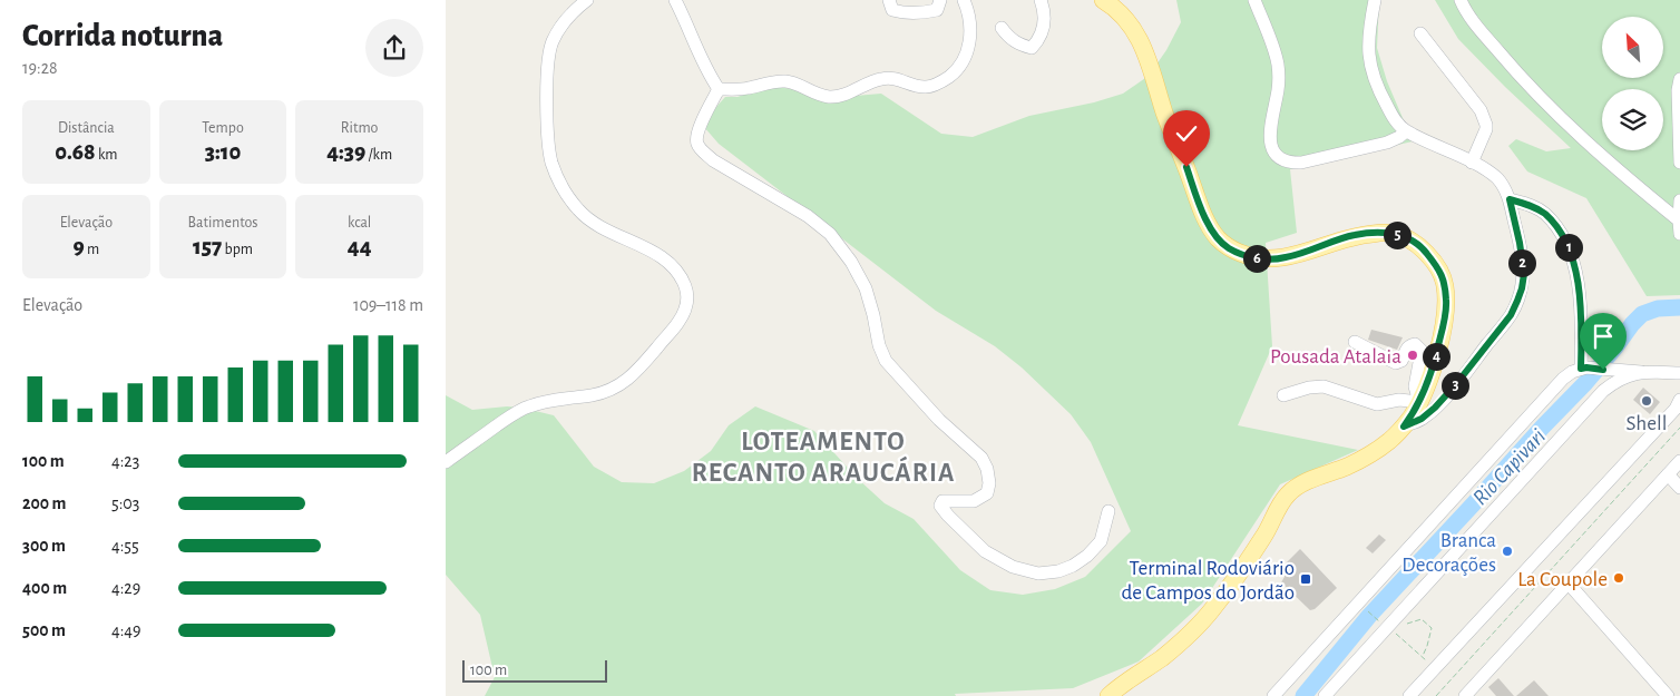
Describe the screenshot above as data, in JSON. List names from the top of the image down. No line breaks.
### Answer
{"districts":["LOTEAMENTO RECANTO ARAUCÁRIA"],"water":["Rio Capivari"],"places":{"other":["Pousada Atalaia","Shell","Branca Decorações","La Coupole"],"transit":["Terminal Rodoviário de Campos do Jordão"]},"scale_bar":"100 m","north":"top left","page":{"heading":["Corrida noturna","19:28"],"stats":[["Distância","0.68 km"],["Tempo","3:10"],["Ritmo","4:39 /km"],["Elevação","9 m"],["Batimentos","157 bpm"],["kcal","44"]],"pins":["5","1","6","2","4","3"],"chart":["Elevação","109–118 m"],"list":[{"name":"100 m","note":"4:23"},{"name":"200 m","note":"5:03"},{"name":"300 m","note":"4:55"},{"name":"400 m","note":"4:29"},{"name":"500 m","note":"4:49"}],"scale":"100 m"}}
